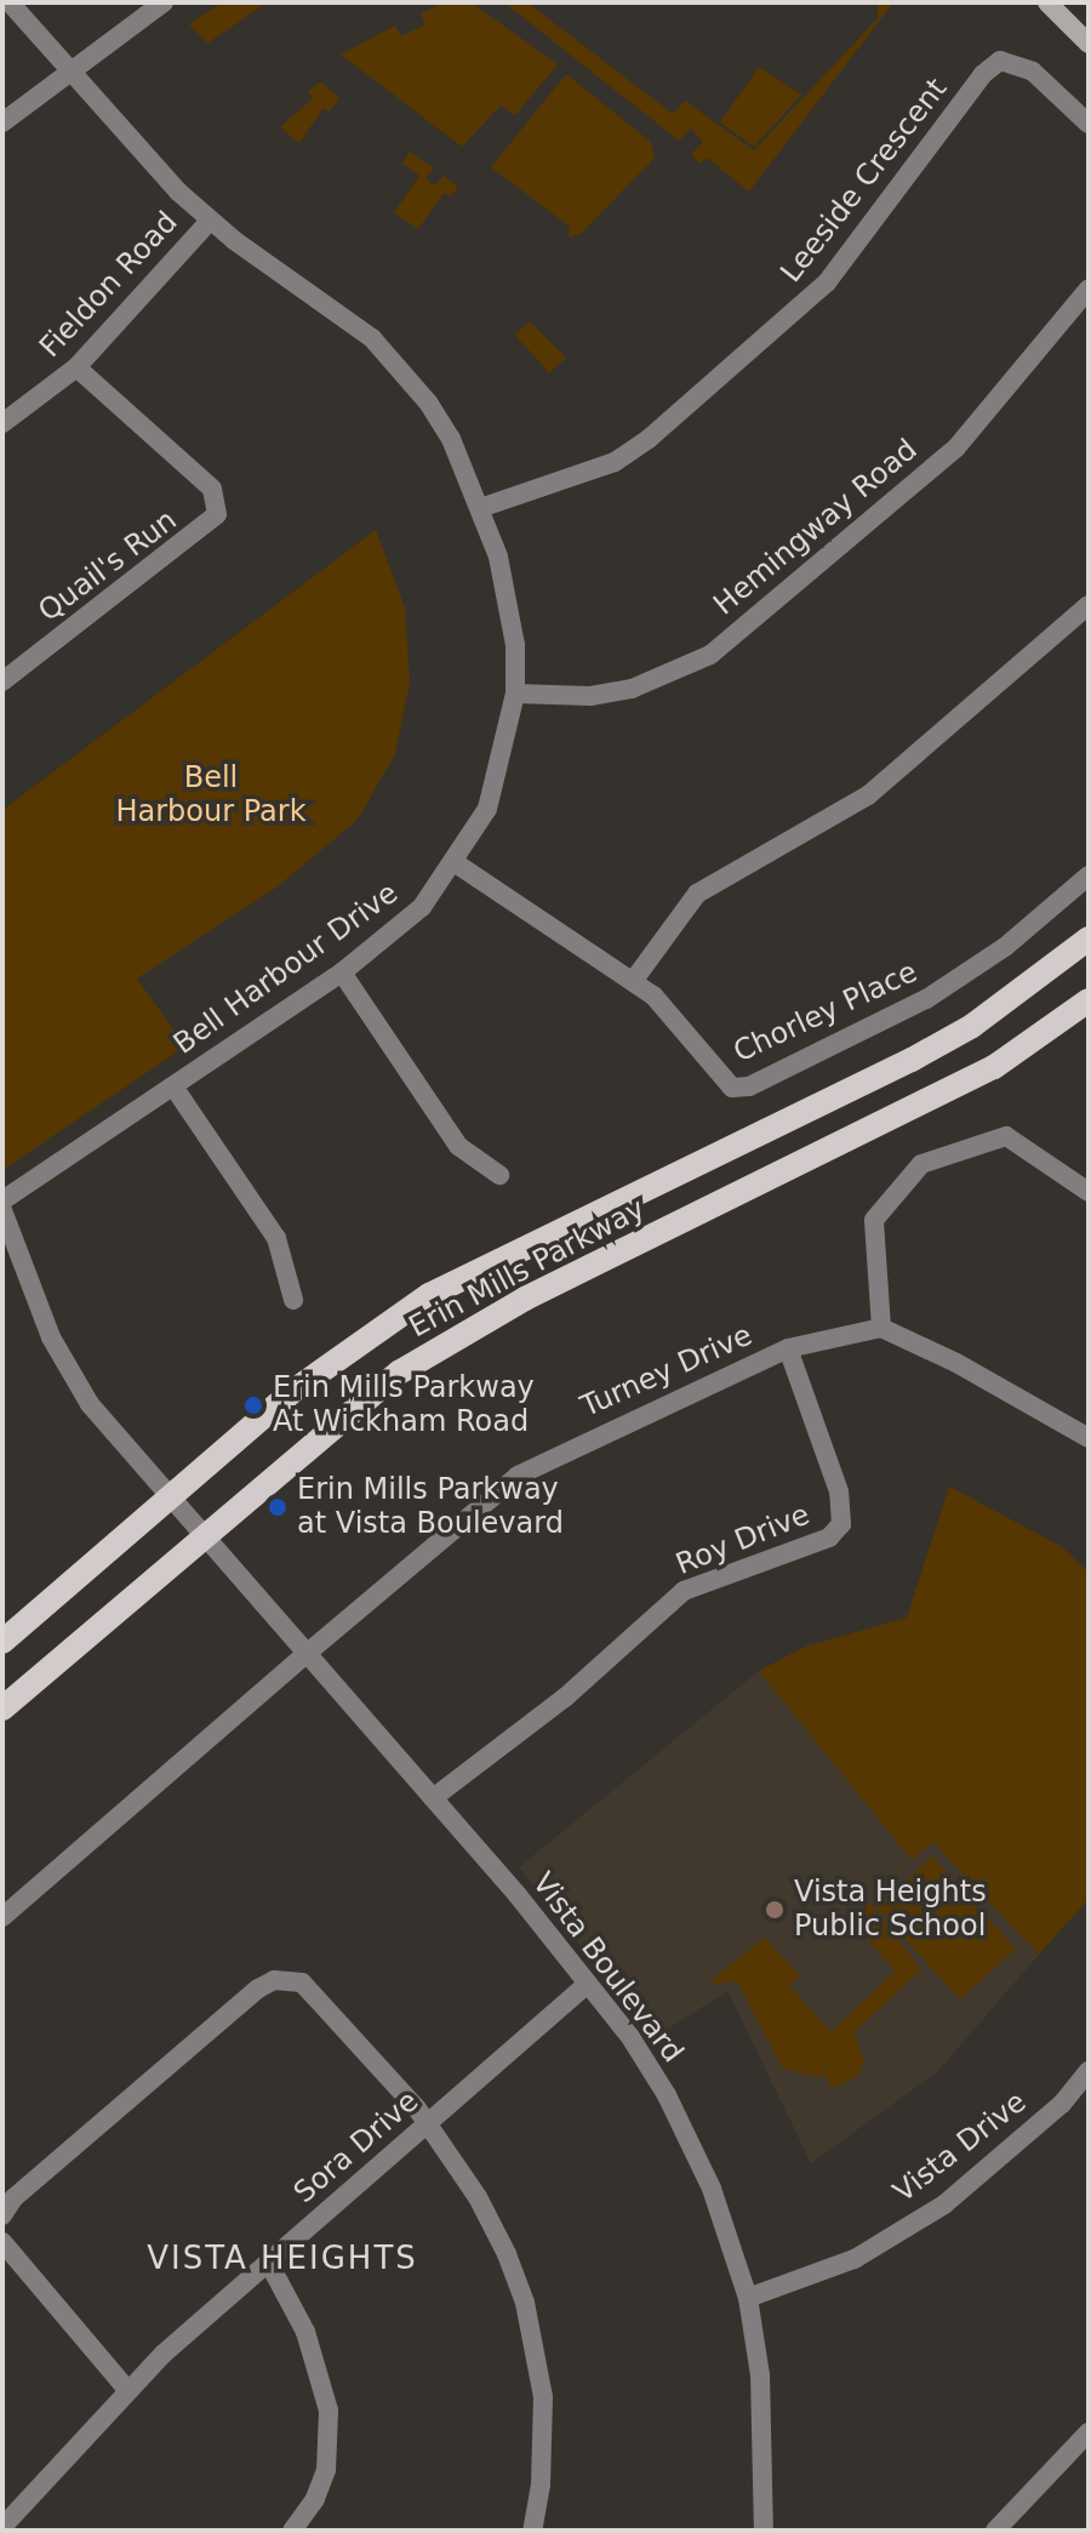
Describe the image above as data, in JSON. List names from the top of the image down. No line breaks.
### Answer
{"streets":{"main road":["Erin Mills Parkway"],"street":["Leeside Crescent","Fieldon Road","Hemingway Road","Quail's Run","Bell Harbour Drive","Chorley Place","Turney Drive","Roy Drive","Vista Boulevard","Sora Drive","Vista Drive"]},"crossings":[["Leeside Crescent","Bell Harbour Drive"],["Fieldon Road","Quail's Run"],["Fieldon Road","Bell Harbour Drive"],["Hemingway Road","Bell Harbour Drive"],["Bell Harbour Drive","Chorley Place"],["Erin Mills Parkway","Vista Boulevard"],["Turney Drive","Roy Drive"],["Turney Drive","Vista Boulevard"],["Roy Drive","Vista Boulevard"],["Vista Boulevard","Sora Drive"],["Vista Boulevard","Vista Drive"]],"districts":["VISTA HEIGHTS"],"parks":["Bell Harbour Park"],"places":["Erin Mills Parkway At Wickham Road","Erin Mills Parkway at Vista Boulevard","Vista Heights Public School"]}
